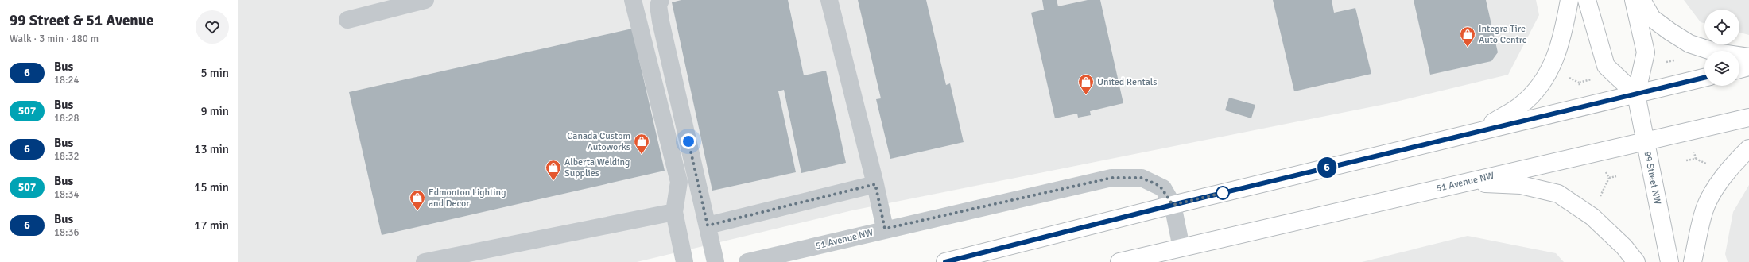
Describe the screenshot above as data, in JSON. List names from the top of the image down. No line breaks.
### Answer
{"streets":{"main road":["99 Street NW","51 Avenue NW"]},"crossings":[["99 Street NW","51 Avenue NW"]],"places":{"shop":["Integra Tire Auto Centre","United Rentals","Canada Custom Autoworks","Alberta Welding Supplies","Edmonton Lighting and Decor"]},"lines":["bus line 6"],"page":{"heading":["99 Street & 51 Avenue","Walk · 3 min · 180 m"],"on_map":"6","list":[{"mark":"6","name":"Bus","note":"18:24","value":"5 min"},{"mark":"507","name":"Bus","note":"18:28","value":"9 min"},{"mark":"6","name":"Bus","note":"18:32","value":"13 min"},{"mark":"507","name":"Bus","note":"18:34","value":"15 min"},{"mark":"6","name":"Bus","note":"18:36","value":"17 min"}]}}
